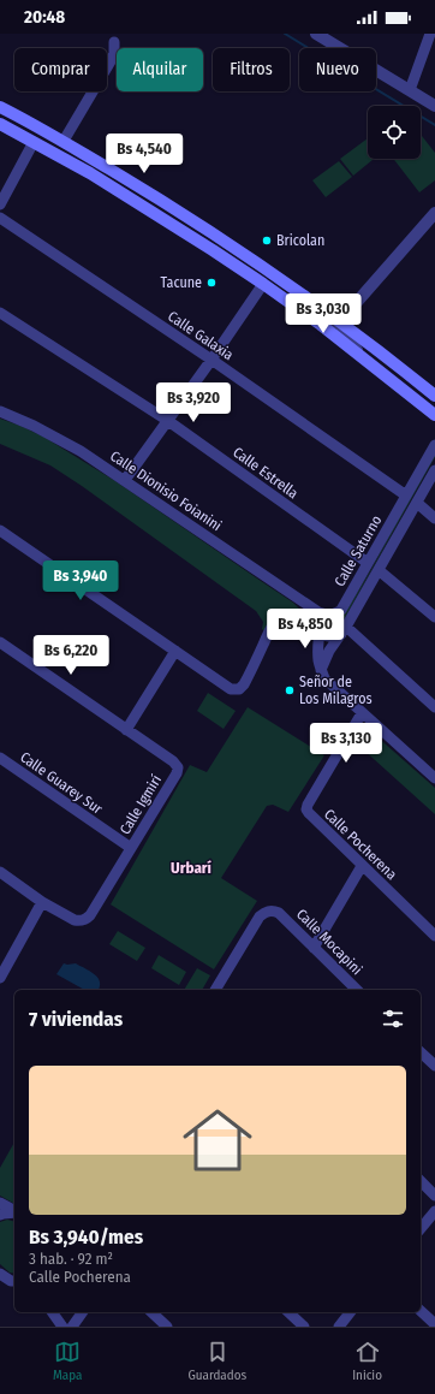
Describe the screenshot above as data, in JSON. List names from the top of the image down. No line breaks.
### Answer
{"streets":{"street":["Calle Galaxia","Calle Estrella","Calle Dionisio Foianini","Calle Saturno","Calle Guarey Sur","Calle Igmirí","Calle Pocherena","Calle Mocapini"]},"crossings":[["Calle Galaxia","Calle Saturno"],["Calle Estrella","Calle Saturno"],["Calle Dionisio Foianini","Calle Saturno"],["Calle Guarey Sur","Calle Igmirí"]],"districts":["Urbarí"],"places":["Bricolan","Tacune","Señor de Los Milagros"],"page":{"status":"20:48","chip":["Comprar","Alquilar","Filtros","Nuevo"],"price":["Bs 4,540","Bs 3,030","Bs 3,920","Bs 3,940","Bs 4,850","Bs 6,220","Bs 3,130"],"heading":"7 viviendas","list":[{"name":"Bs 3,940/mes","note":"3 hab. · 92 m² · Calle Pocherena"}],"tabs":["Mapa","Guardados","Inicio"]}}
